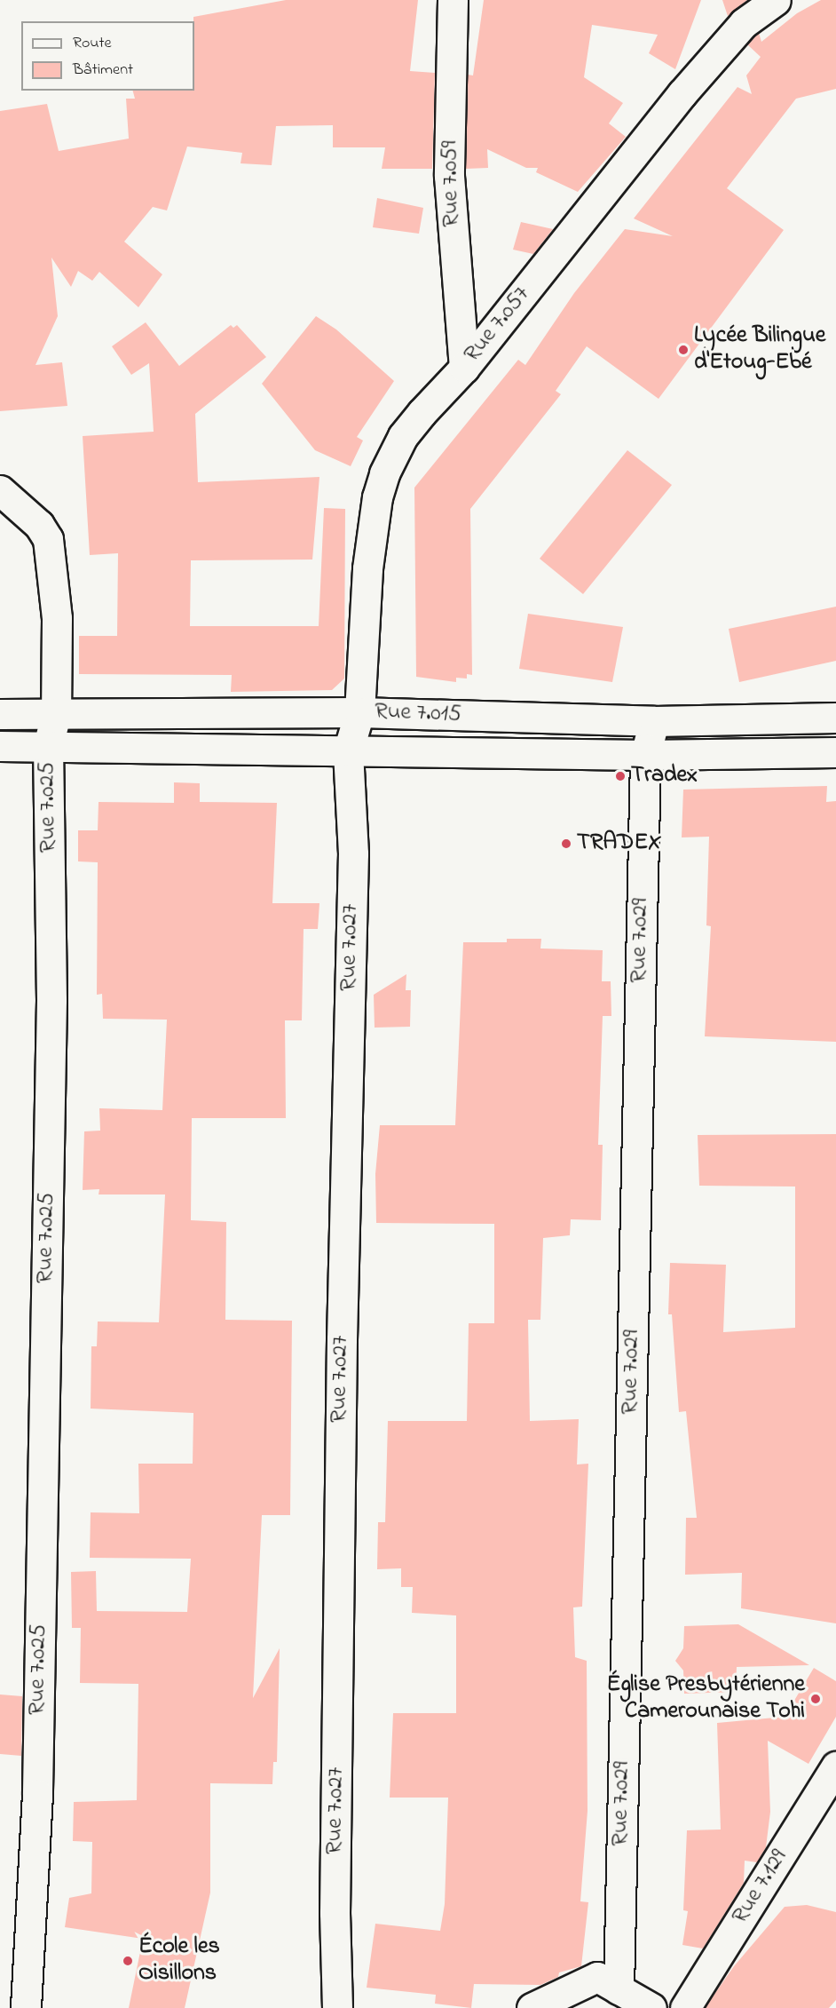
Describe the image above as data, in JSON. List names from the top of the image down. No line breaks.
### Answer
{"streets":{"street":["Rue 7.059","Rue 7.057","Rue 7.015","Rue 7.025","Rue 7.029","Rue 7.027","Rue 7.129"]},"crossings":[["Rue 7.059","Rue 7.057"],["Rue 7.057","Rue 7.015"],["Rue 7.057","Rue 7.027"],["Rue 7.015","Rue 7.025"],["Rue 7.015","Rue 7.029"],["Rue 7.015","Rue 7.027"]],"places":["Lycée Bilingue d'Etoug-Ebé","Tradex","TRADEX","Église Presbytérienne Camerounaise Tohi","École les Oisillons"],"legend":["Route","Bâtiment"]}
